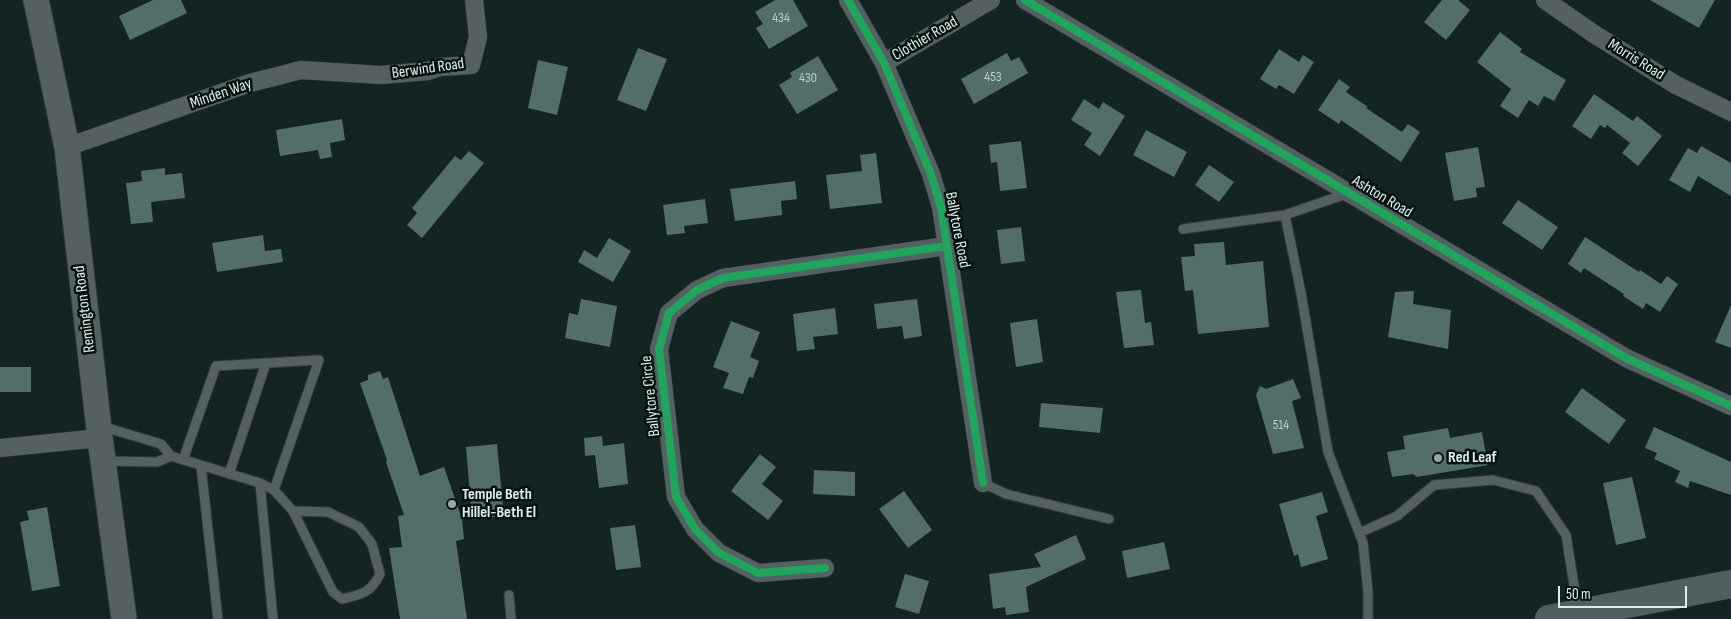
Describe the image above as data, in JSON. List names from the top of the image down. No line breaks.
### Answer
{"streets":{"main road":["Remington Road"],"street":["Clothier Road","Morris Road","Berwind Road","Minden Way","Ashton Road","Ballytore Road","Ballytore Circle"]},"crossings":[["Clothier Road","Ballytore Road"],["Berwind Road","Minden Way"],["Minden Way","Remington Road"],["Ballytore Road","Ballytore Circle"]],"places":["Red Leaf","Temple Beth Hillel-Beth El"],"house_numbers":["434","453","430","514"],"scale_bar":"50 m"}
